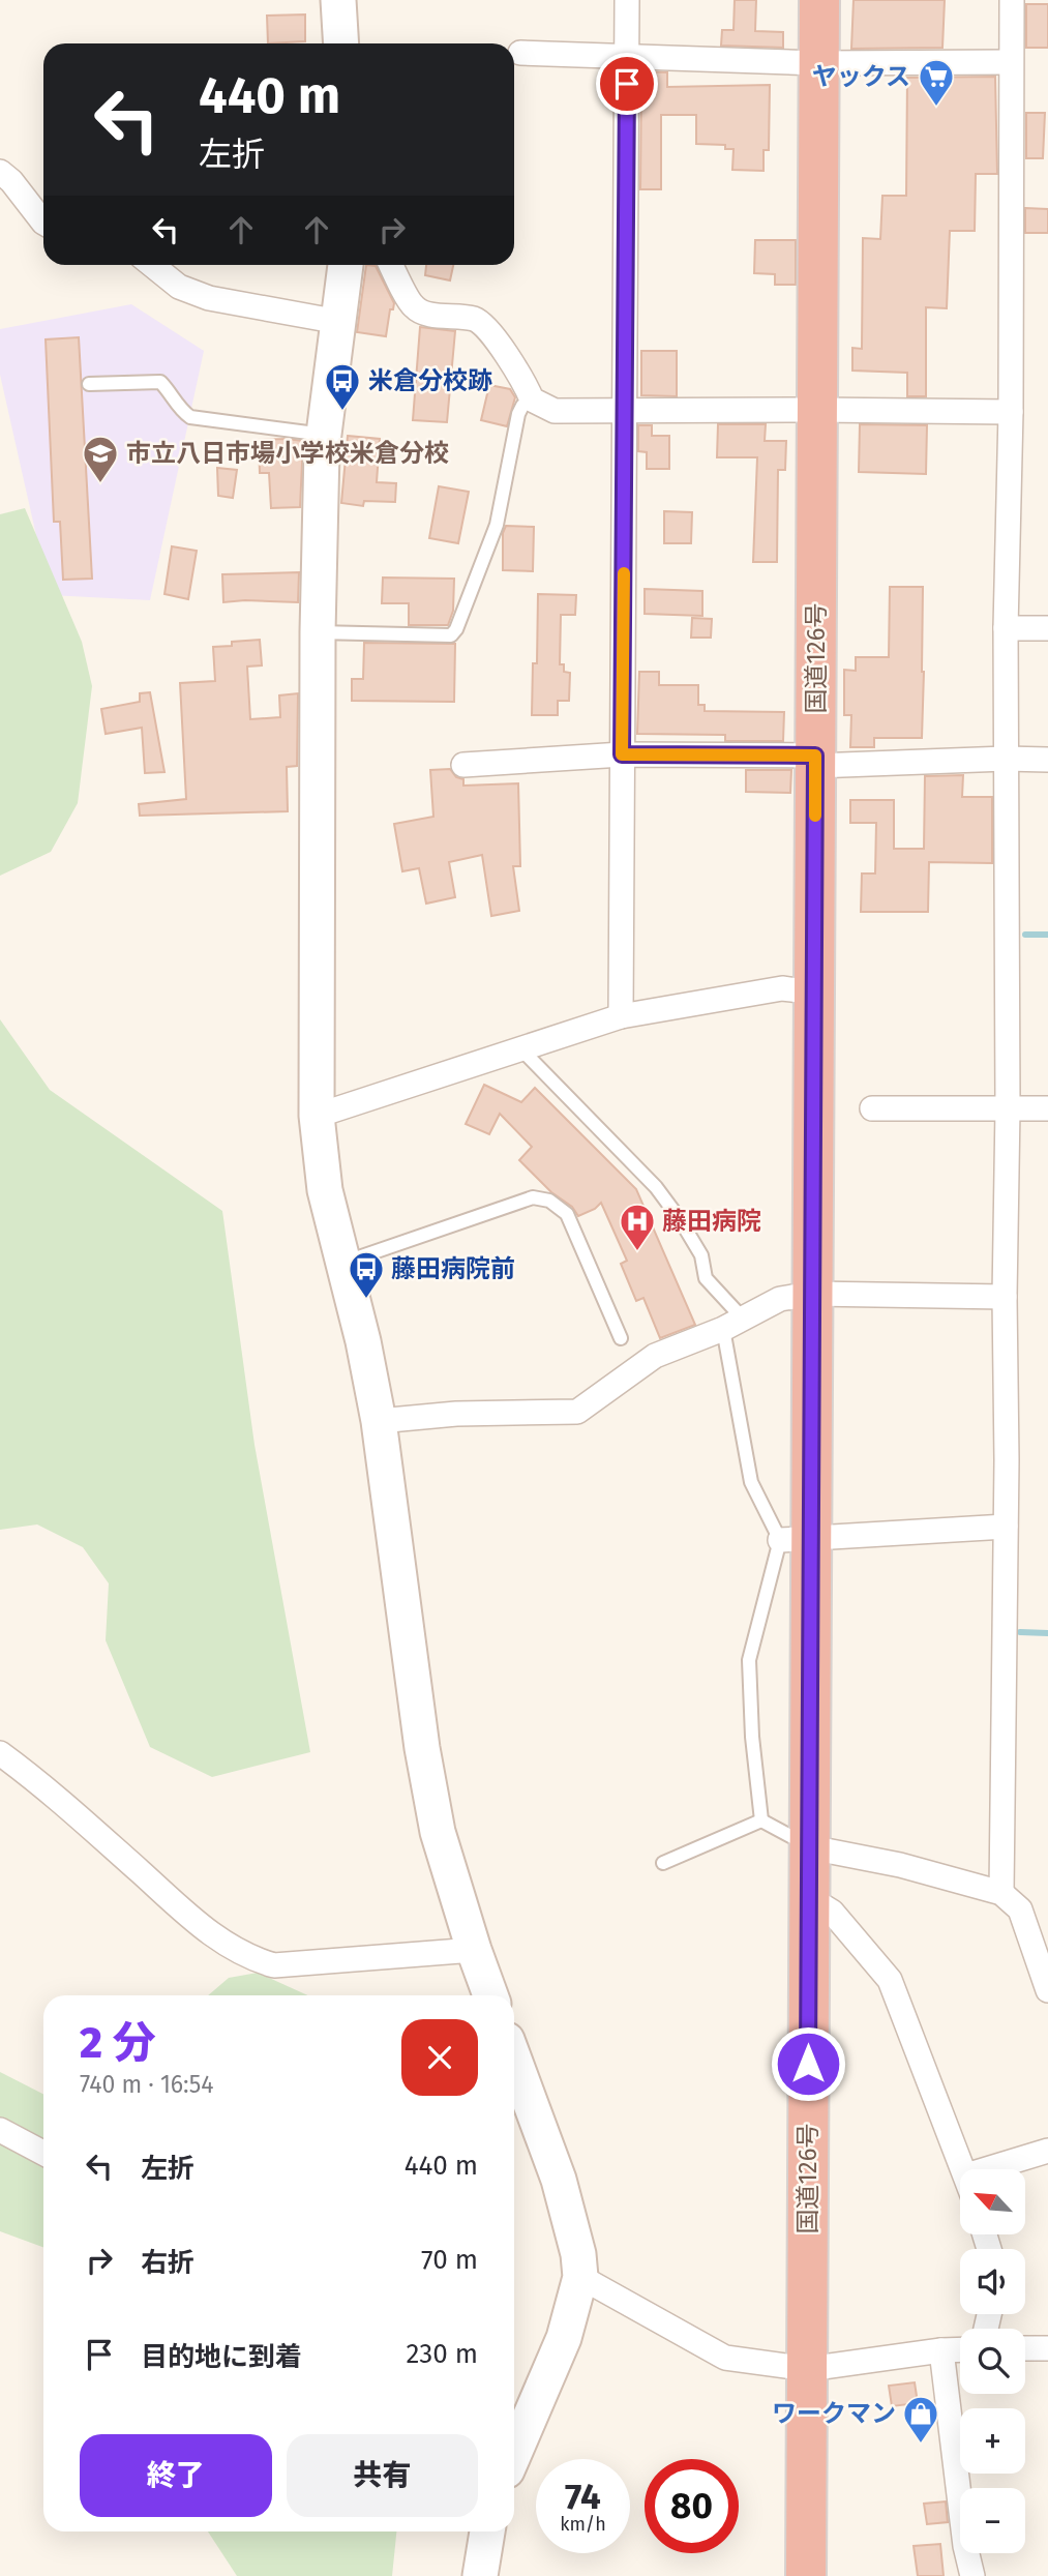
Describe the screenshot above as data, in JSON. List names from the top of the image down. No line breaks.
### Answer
{"streets":{"highway":["国道126号"]},"places":{"supermarket":["ヤックス"],"bus stop":["米倉分校跡","藤田病院前"],"school or university":["市立八日市場小学校米倉分校"],"hospital":["藤田病院"],"shop":["ワークマン"]},"north":"top left","page":{"turn":["440 m","左折"],"heading":["2 分","740 m · 16:54"],"list":[{"name":"左折","value":"440 m"},{"name":"右折","value":"70 m"},{"name":"目的地に到着","value":"230 m"}],"map_buttons":["+","−"],"buttons":["終了","共有"],"speed":"74 km/h","limit":"80"}}
